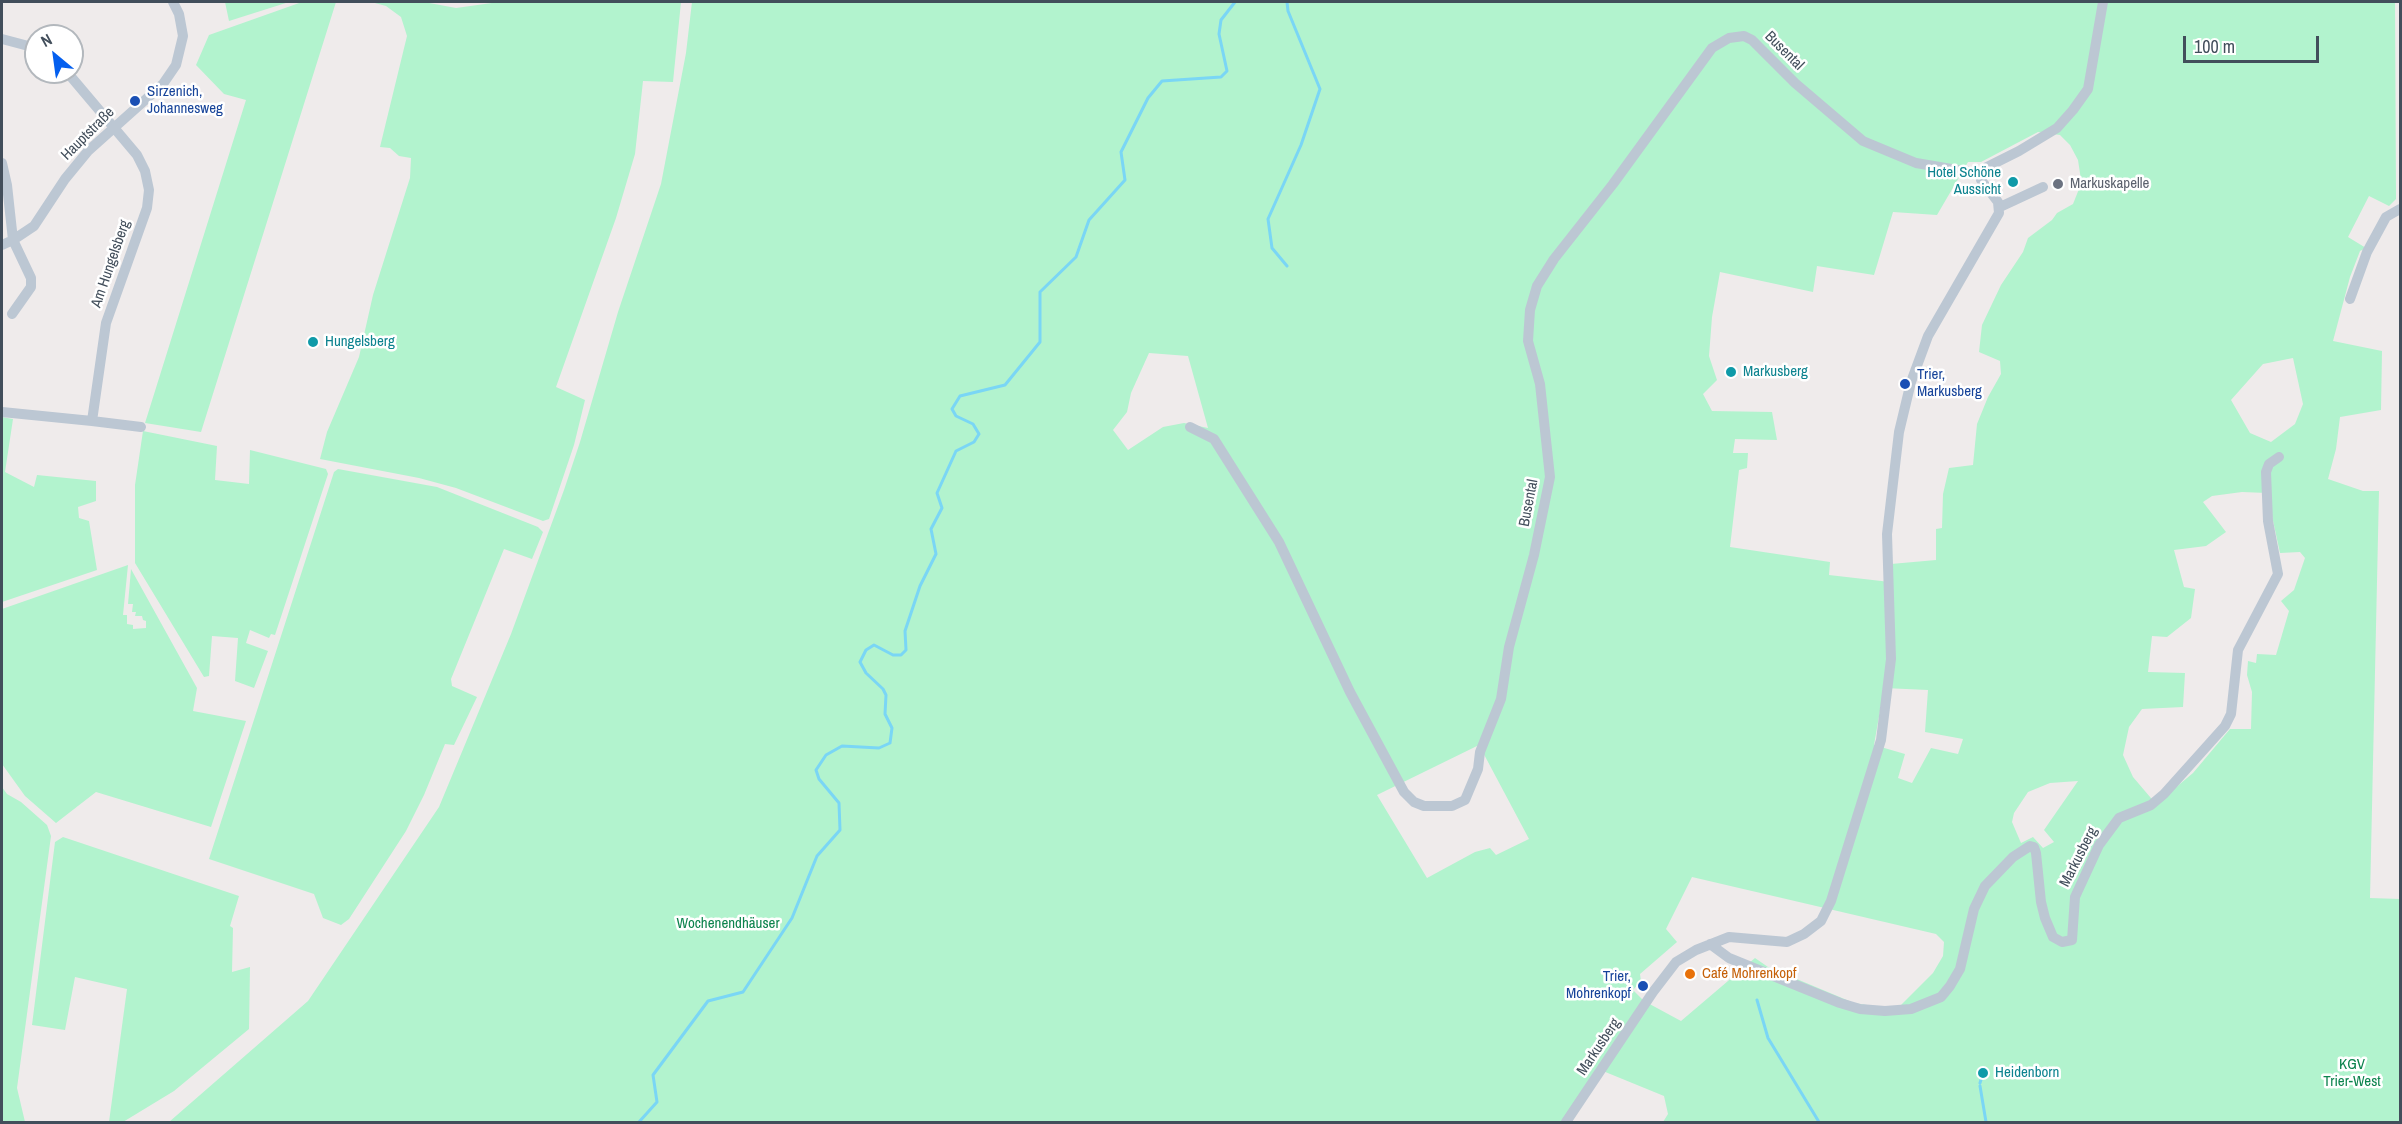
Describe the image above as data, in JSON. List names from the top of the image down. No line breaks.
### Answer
{"streets":{"street":["Busental","Hauptstraße","Am Hungelsberg","Markusberg"]},"crossings":[["Hauptstraße","Am Hungelsberg"]],"parks":["Wochenendhäuser","KGV Trier-West"],"places":["Sirzenich, Johannesweg","Hotel Schöne Aussicht","Markuskapelle","Hungelsberg","Markusberg","Trier, Markusberg","Café Mohrenkopf","Trier, Mohrenkopf","Heidenborn"],"scale_bar":"100 m","north":"top left"}
